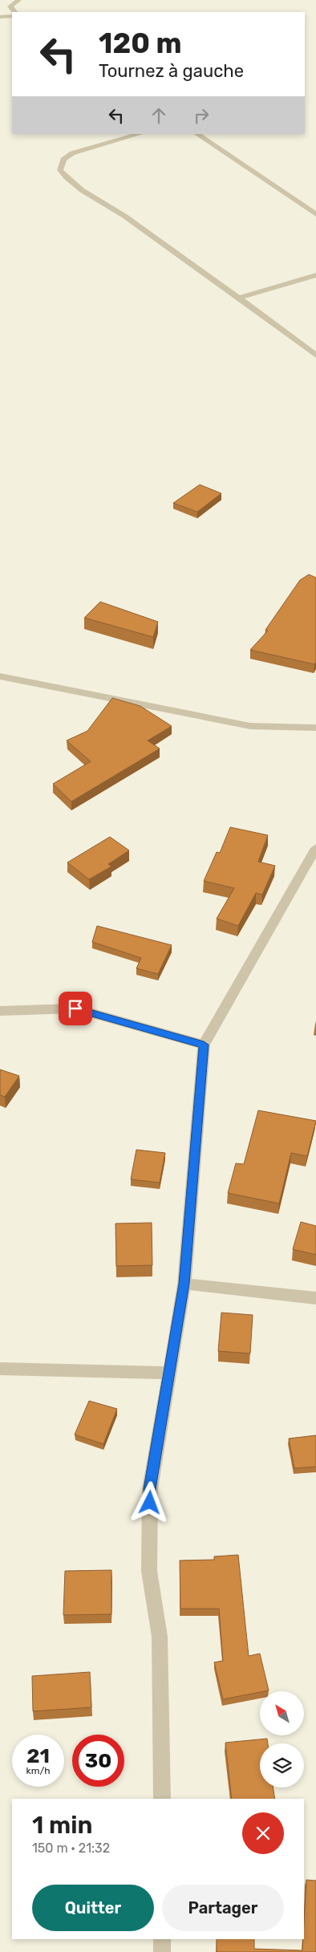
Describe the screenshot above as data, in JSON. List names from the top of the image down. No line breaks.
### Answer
{"north":"top left","page":{"turn":["120 m","Tournez à gauche"],"speed":"21 km/h","limit":"30","heading":["1 min","150 m · 21:32"],"buttons":["Quitter","Partager"]}}
